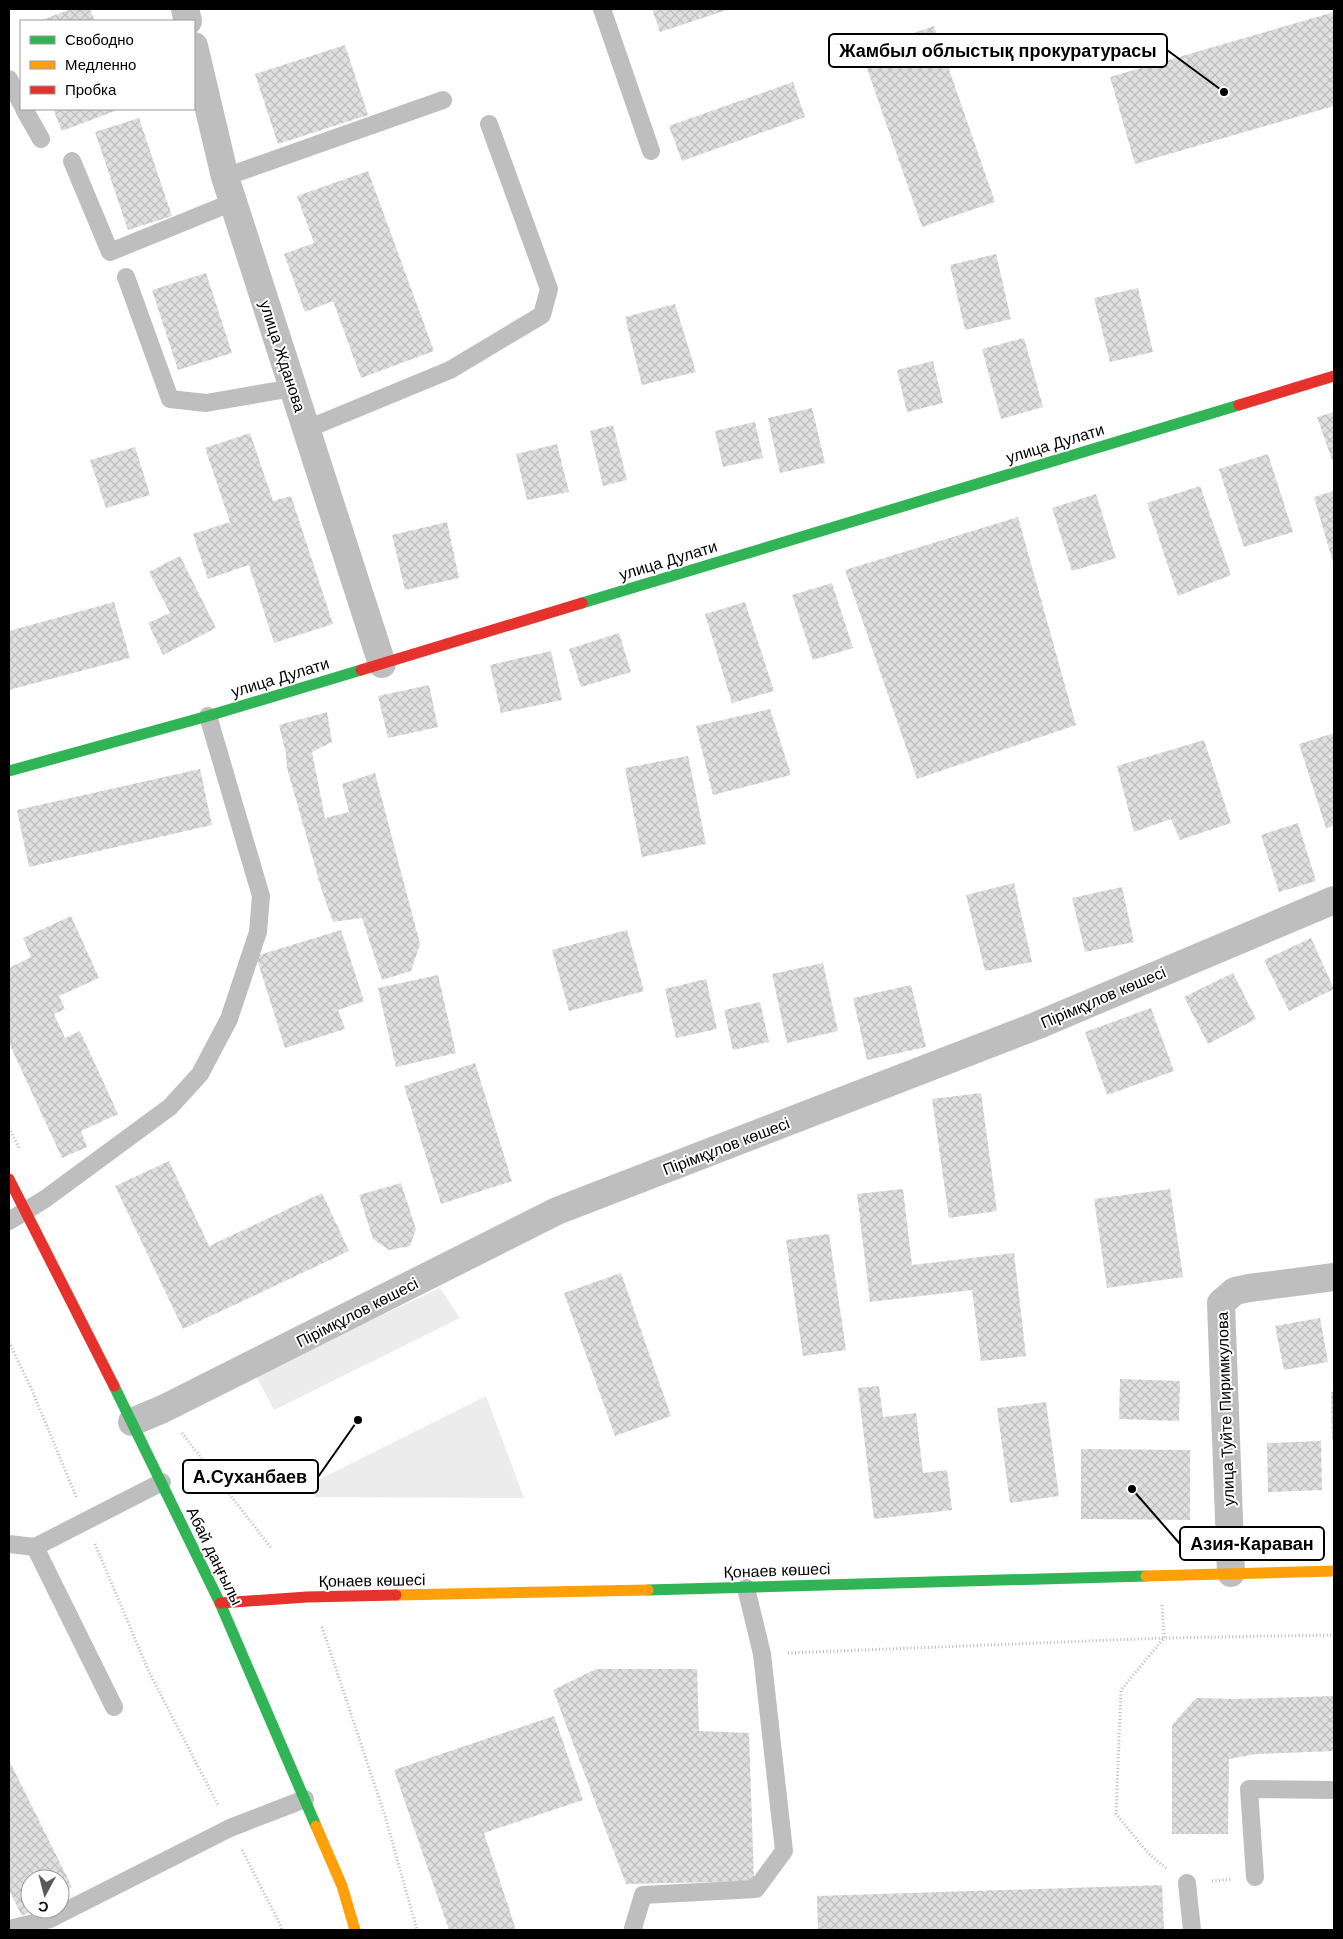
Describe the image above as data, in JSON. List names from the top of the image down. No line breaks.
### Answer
{"streets":{"main road":["улица Дулати","Абай даңғылы","Қонаев көшесі"],"street":["улица Жданова","Пірімқұлов көшесі","улица Туйте Пиримкулова"]},"crossings":[["улица Жданова","улица Дулати"],["Пірімқұлов көшесі","Абай даңғылы"],["улица Туйте Пиримкулова","Қонаев көшесі"],["Абай даңғылы","Қонаев көшесі"]],"places":["Жамбыл облыстық прокуратурасы","А.Суханбаев","Азия-Караван"],"legend":["Свободно","Медленно","Пробка"],"north":"bottom"}
